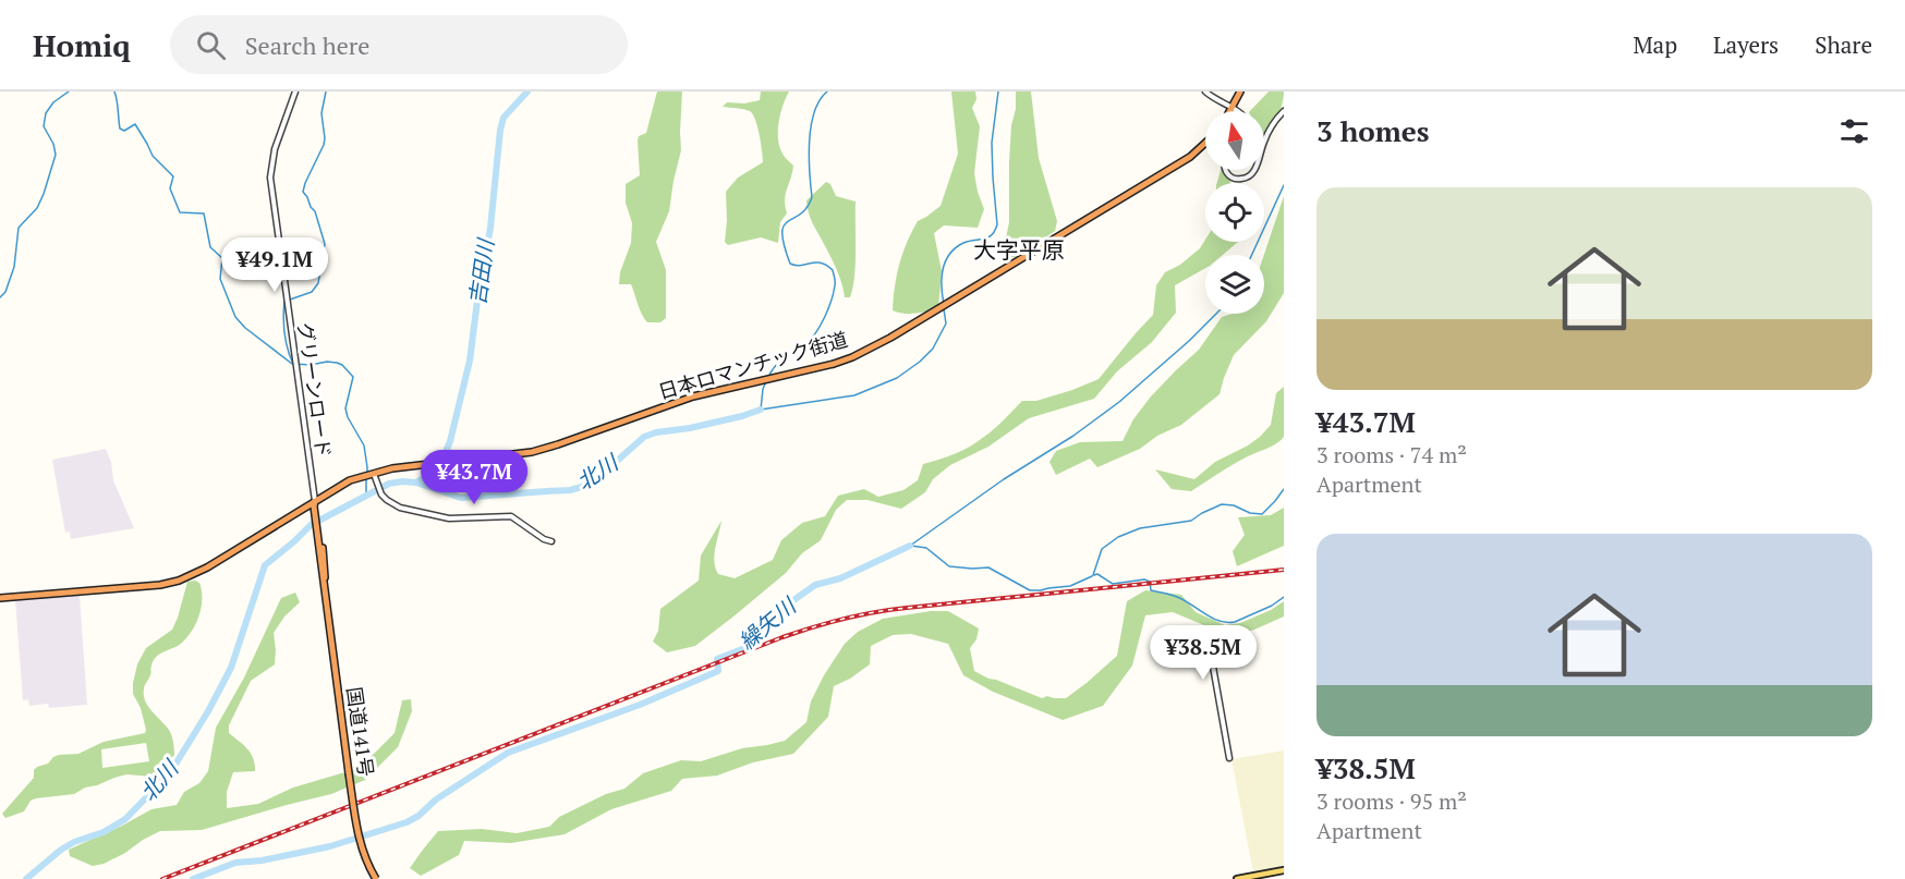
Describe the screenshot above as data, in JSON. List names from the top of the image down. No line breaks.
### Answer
{"streets":{"highway":["日本ロマンチック街道","国道141号"],"street":["グリーンロード"]},"crossings":[["日本ロマンチック街道","グリーンロード"],["日本ロマンチック街道","国道141号"],["グリーンロード","国道141号"]],"districts":["大字平原"],"water":["吉田川","北川","繰矢川"],"north":"top","page":{"header":"Homiq","search":"Search here","nav":["Map","Layers","Share"],"heading":"3 homes","list":[{"name":"¥43.7M","note":"3 rooms · 74 m² · Apartment"},{"name":"¥38.5M","note":"3 rooms · 95 m² · Apartment"}],"price":["¥49.1M","¥43.7M","¥38.5M"]}}
